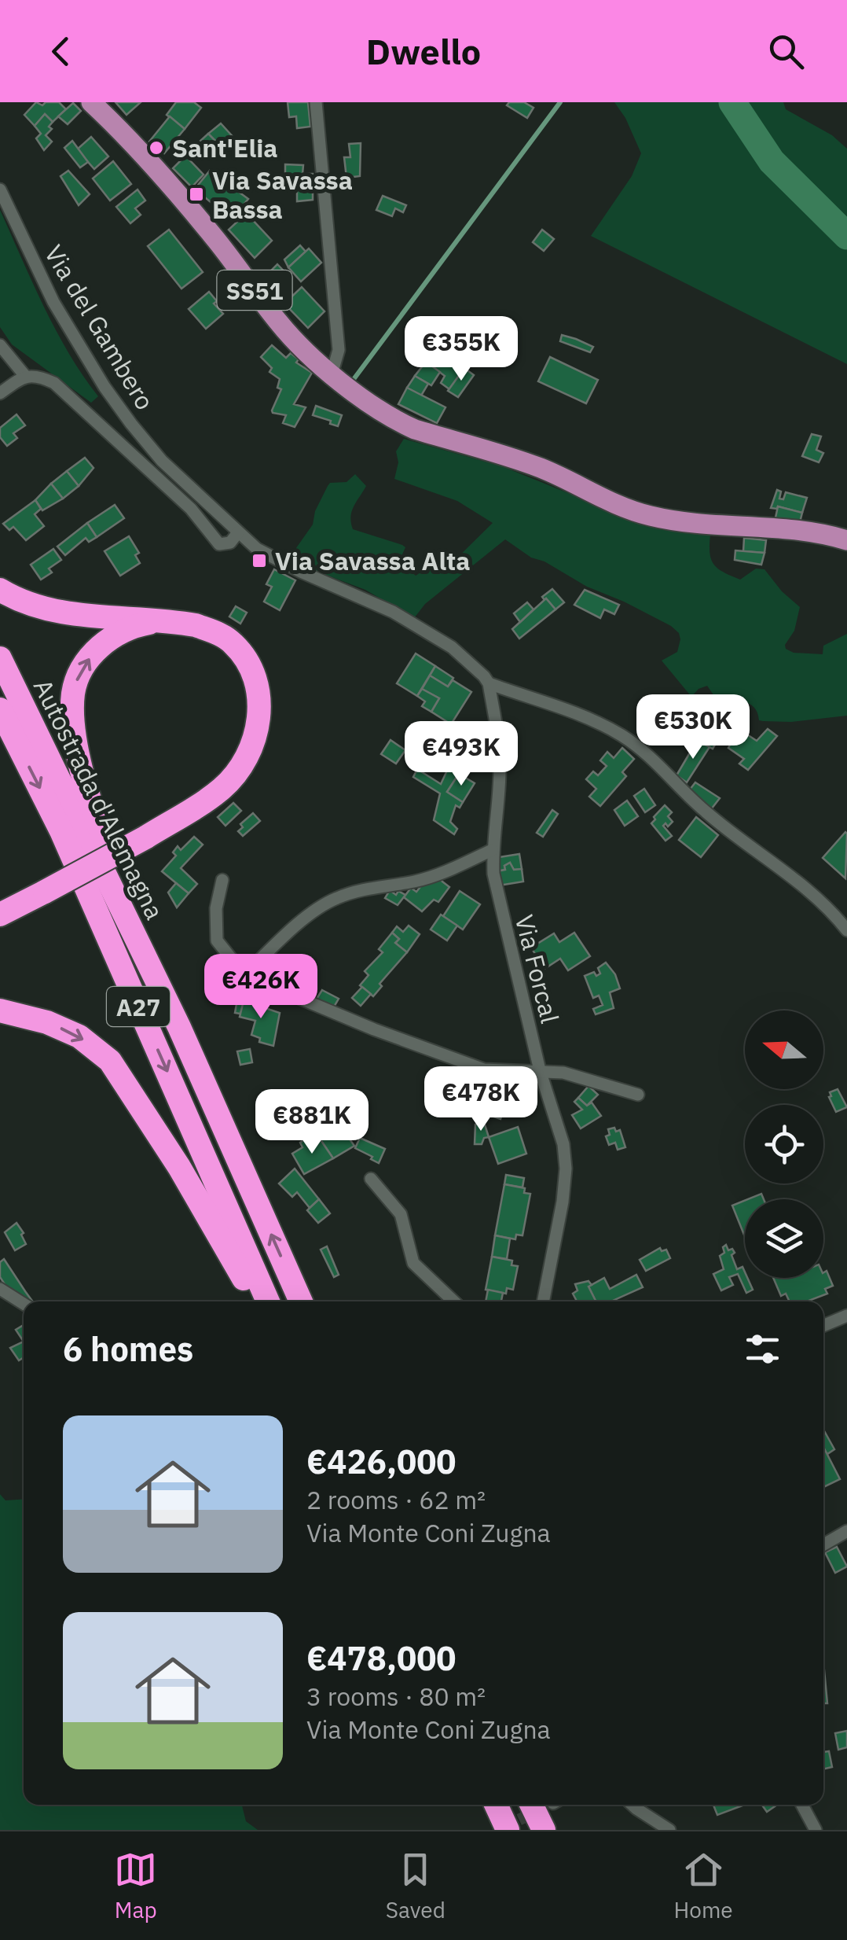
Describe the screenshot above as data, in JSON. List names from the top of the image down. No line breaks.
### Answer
{"streets":{"highway":["Autostrada d'Alemagna","A27"],"main road":["SS51"],"street":["Via del Gambero","Via Forcal"]},"crossings":[["Via del Gambero","Via Forcal"],["Autostrada d'Alemagna","A27"]],"places":{"other":["Sant'Elia"],"transit":["Via Savassa Bassa","Via Savassa Alta"]},"north":"left","page":{"header":"Dwello","price":["€355K","€530K","€493K","€426K","€478K","€881K"],"heading":"6 homes","list":[{"name":"€426,000","note":"2 rooms · 62 m² · Via Monte Coni Zugna"},{"name":"€478,000","note":"3 rooms · 80 m² · Via Monte Coni Zugna"}],"tabs":["Map","Saved","Home"]}}
